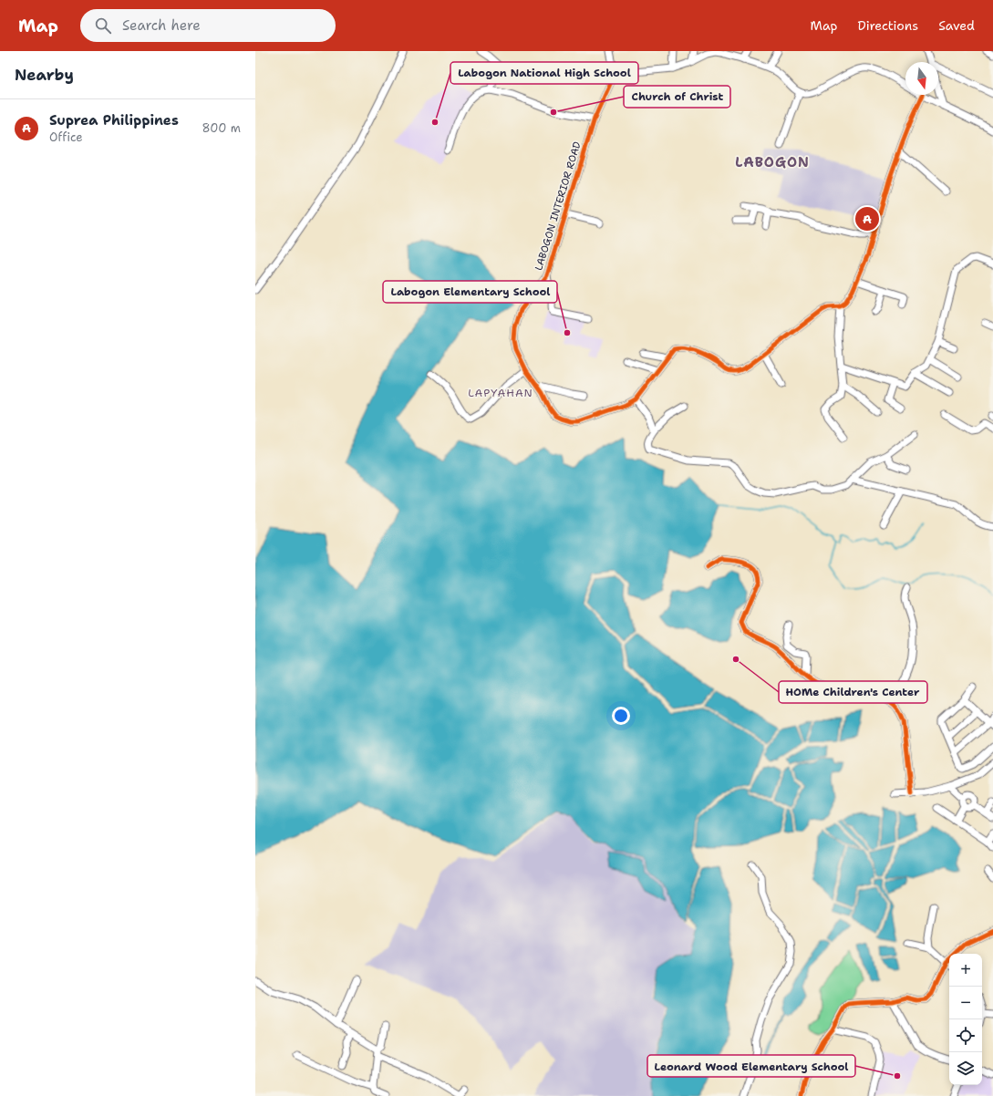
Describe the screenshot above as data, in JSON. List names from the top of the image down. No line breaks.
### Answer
{"streets":{"street":["LABOGON INTERIOR ROAD"]},"districts":["LABOGON","LAPYAHAN"],"places":["Church of Christ","Labogon National High School","Labogon Elementary School","HOMe Children's Center","Leonard Wood Elementary School"],"north":"bottom","page":{"header":"Map","search":"Search here","nav":["Map","Directions","Saved"],"heading":"Nearby","list":[{"mark":"A","name":"Suprea Philippines","note":"Office","value":"800 m"}],"pins":"A","map_buttons":["+","−"]}}
